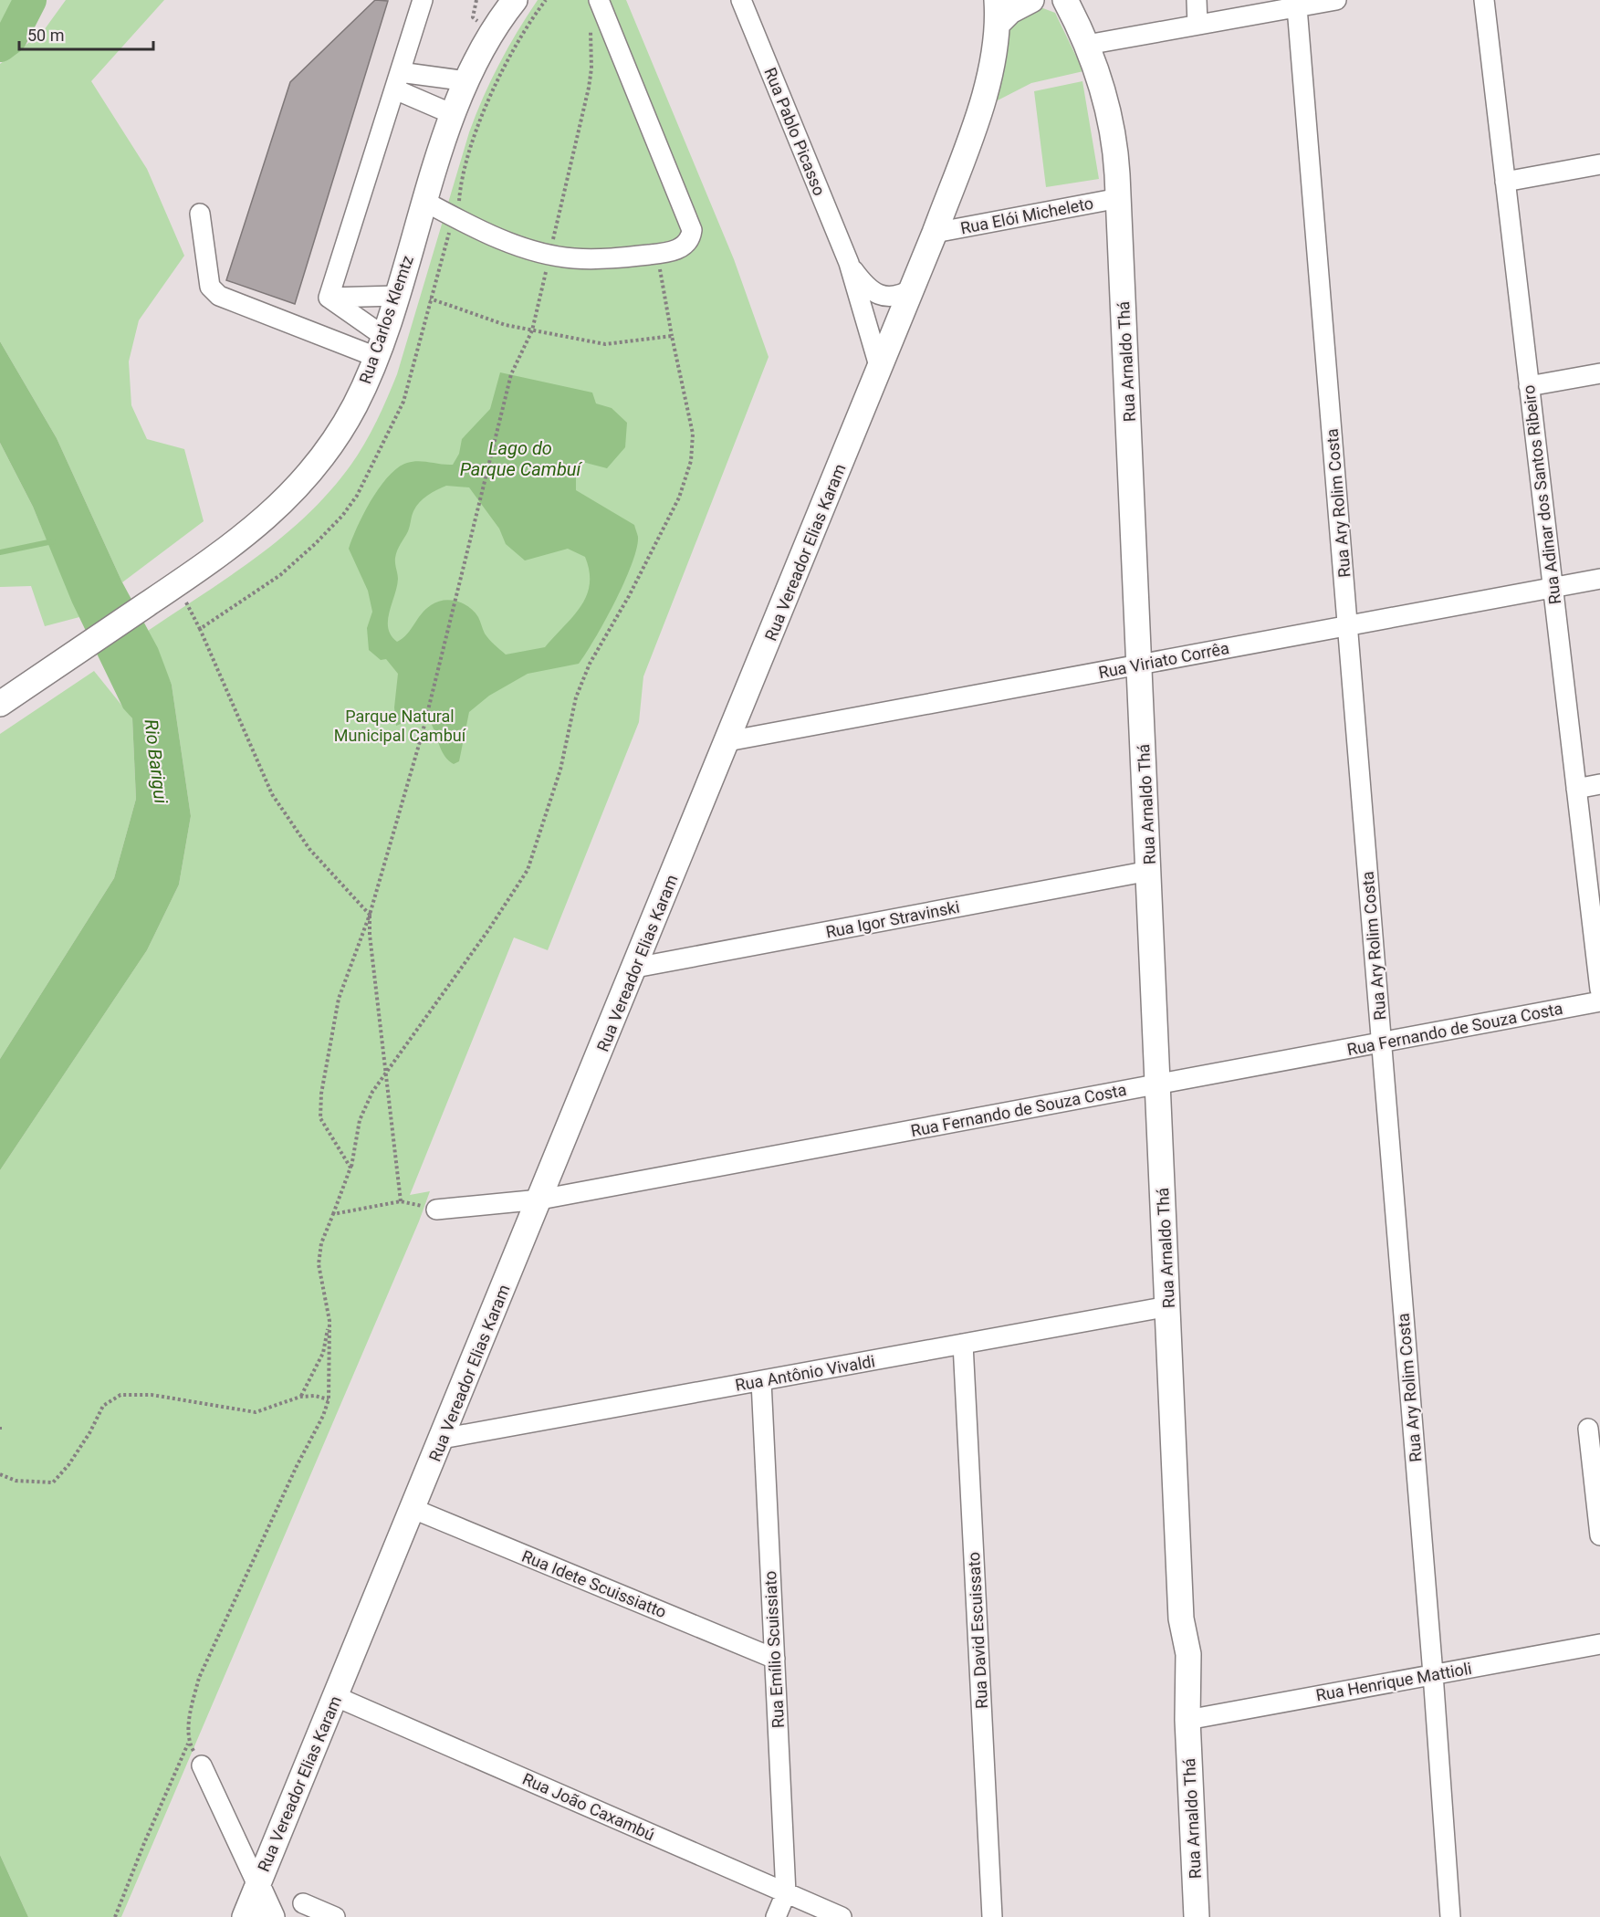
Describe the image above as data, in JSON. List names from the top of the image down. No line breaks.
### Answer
{"streets":{"main road":["Rua Carlos Klemtz","Rua Arnaldo Thá","Rua Vereador Elias Karam"],"street":["Rua Pablo Picasso","Rua Elói Micheleto","Rua Adinar dos Santos Ribeiro","Rua Ary Rolim Costa","Rua Viriato Corrêa","Rua Igor Stravinski","Rua Fernando de Souza Costa","Rua Antônio Vivaldi","Rua Idete Scuissiatto","Rua David Escuissato","Rua Emílio Scuissiato","Rua Henrique Mattioli","Rua João Caxambú"]},"crossings":[["Rua Pablo Picasso","Rua Vereador Elias Karam"],["Rua Elói Micheleto","Rua Arnaldo Thá"],["Rua Elói Micheleto","Rua Vereador Elias Karam"],["Rua Arnaldo Thá","Rua Viriato Corrêa"],["Rua Arnaldo Thá","Rua Igor Stravinski"],["Rua Arnaldo Thá","Rua Fernando de Souza Costa"],["Rua Arnaldo Thá","Rua Antônio Vivaldi"],["Rua Arnaldo Thá","Rua Henrique Mattioli"],["Rua Adinar dos Santos Ribeiro","Rua Viriato Corrêa"],["Rua Ary Rolim Costa","Rua Viriato Corrêa"],["Rua Ary Rolim Costa","Rua Fernando de Souza Costa"],["Rua Ary Rolim Costa","Rua Henrique Mattioli"],["Rua Vereador Elias Karam","Rua Viriato Corrêa"],["Rua Vereador Elias Karam","Rua Igor Stravinski"],["Rua Vereador Elias Karam","Rua Fernando de Souza Costa"],["Rua Vereador Elias Karam","Rua Antônio Vivaldi"],["Rua Vereador Elias Karam","Rua Idete Scuissiatto"],["Rua Vereador Elias Karam","Rua João Caxambú"],["Rua Antônio Vivaldi","Rua David Escuissato"],["Rua Antônio Vivaldi","Rua Emílio Scuissiato"],["Rua Idete Scuissiatto","Rua Emílio Scuissiato"],["Rua Emílio Scuissiato","Rua João Caxambú"]],"water":["Lago do Parque Cambuí","Rio Barigui"],"parks":["Parque Natural Municipal Cambuí"],"scale_bar":"50 m"}
